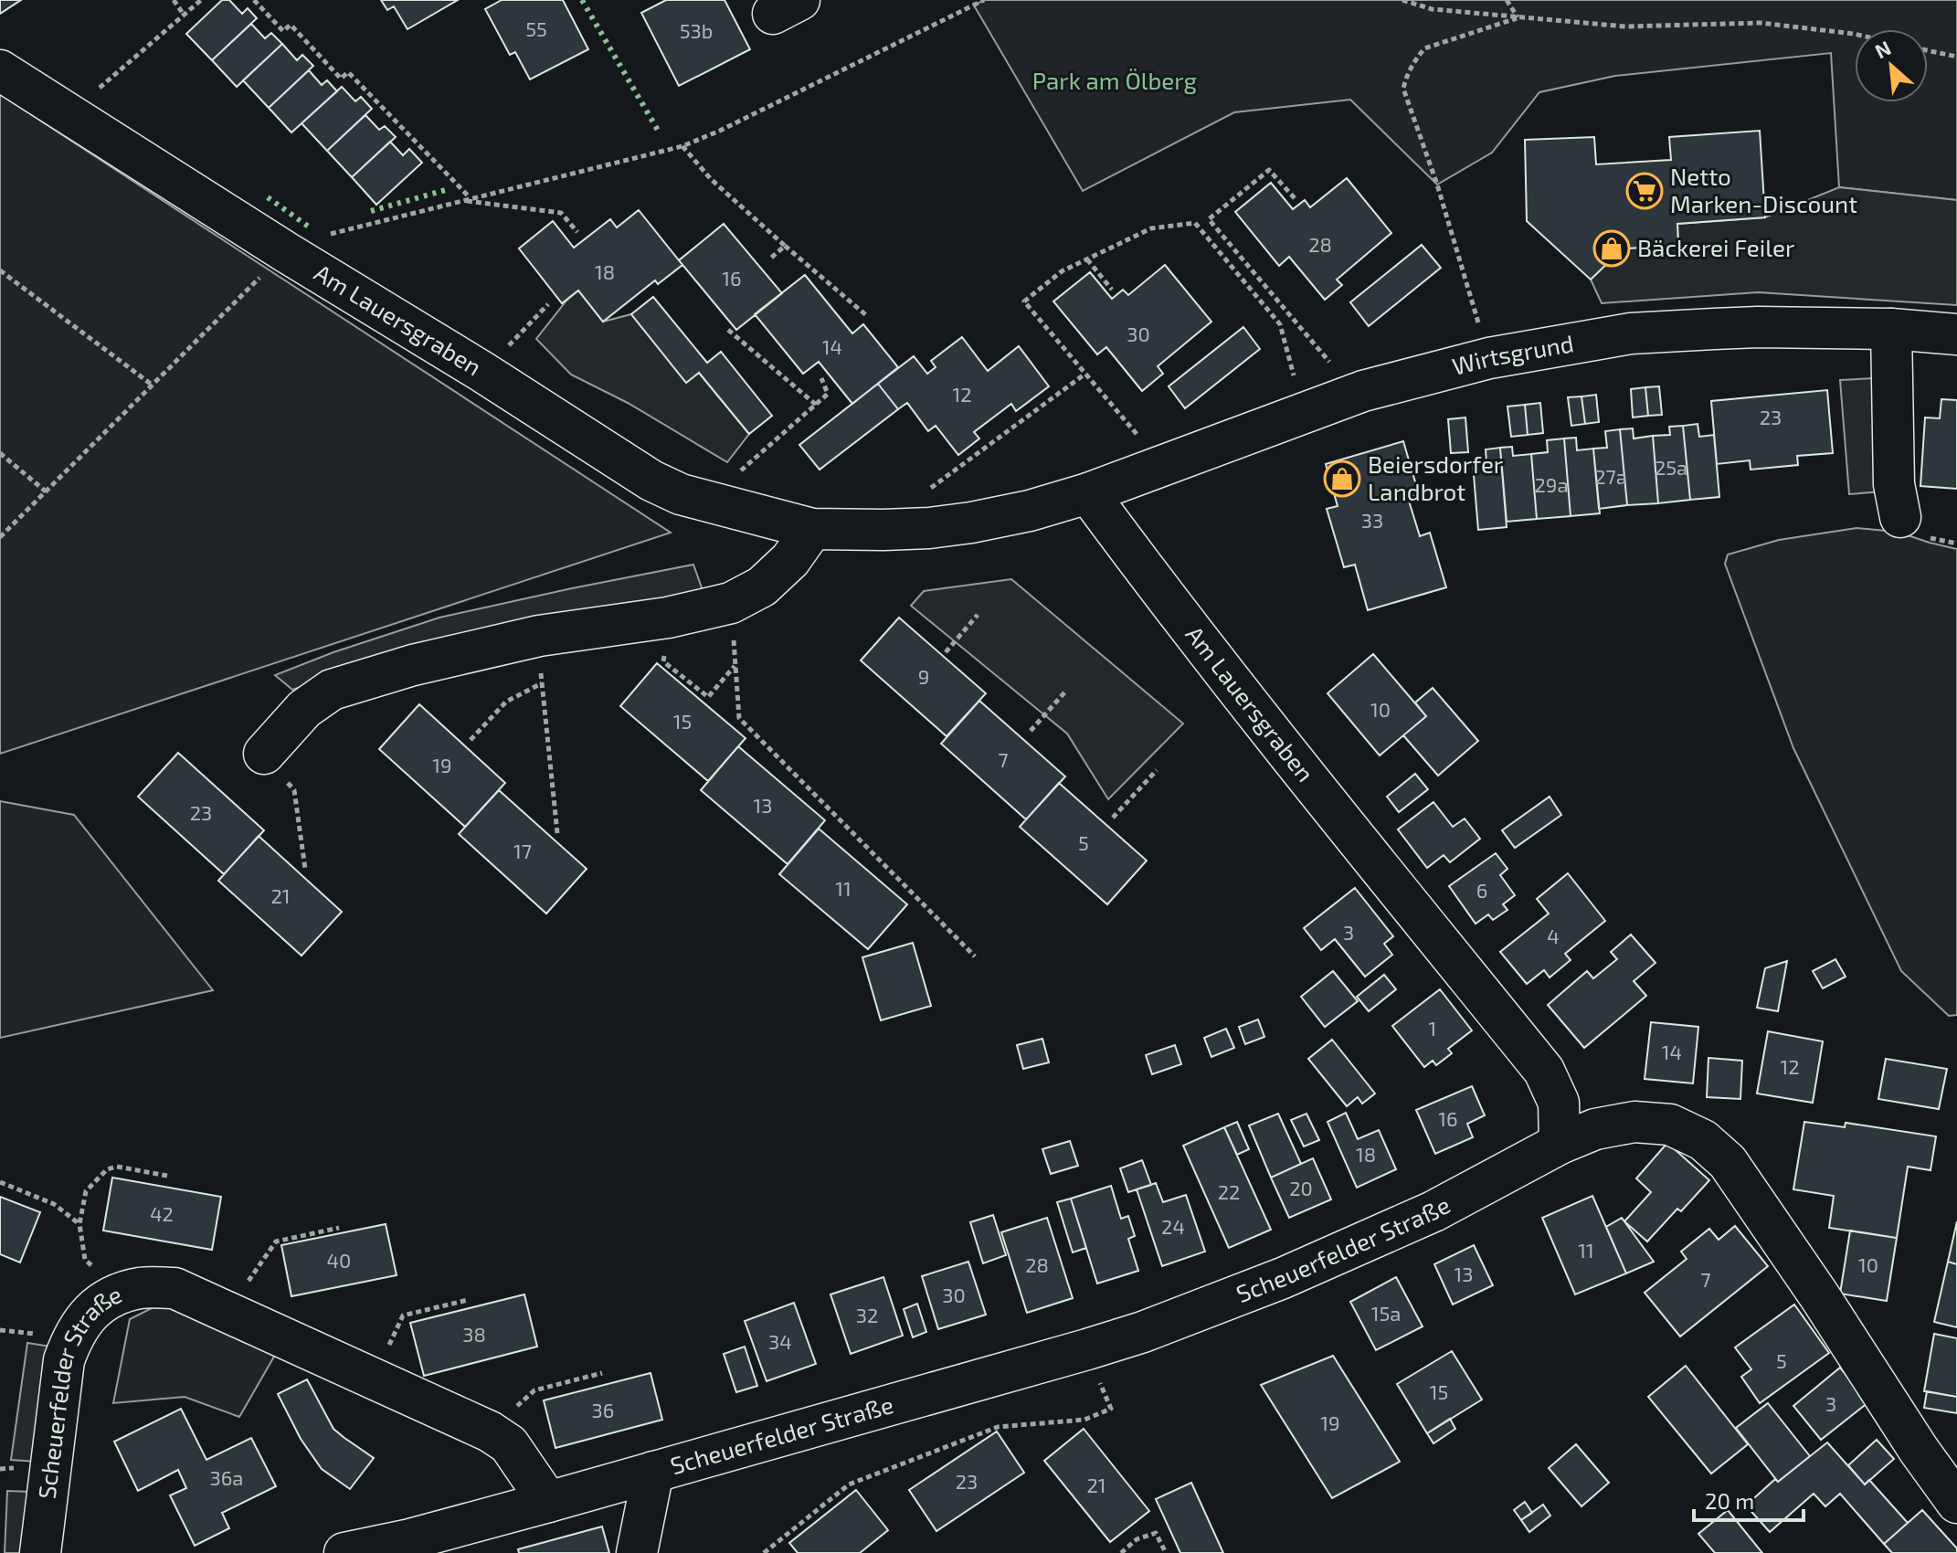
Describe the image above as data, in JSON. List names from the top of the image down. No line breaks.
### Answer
{"streets":{"street":["Am Lauersgraben","Wirtsgrund","Scheuerfelder Straße"]},"crossings":[["Am Lauersgraben","Wirtsgrund"],["Am Lauersgraben","Scheuerfelder Straße"]],"parks":["Park am Ölberg"],"places":{"supermarket":["Netto Marken-Discount"],"shop":["Bäckerei Feiler","Beiersdorfer Landbrot"]},"house_numbers":["55","53b","28","18","16","30","14","12","23","25a","27a","29a","33","9","10","15","7","19","13","23","5","17","11","6","21","3","4","1","14","12","16","18","20","22","42","24","11","40","28","10","13","7","30","15a","32","38","34","5","15","3","36","19","36a","23","21"],"scale_bar":"20 m","north":"top left"}
